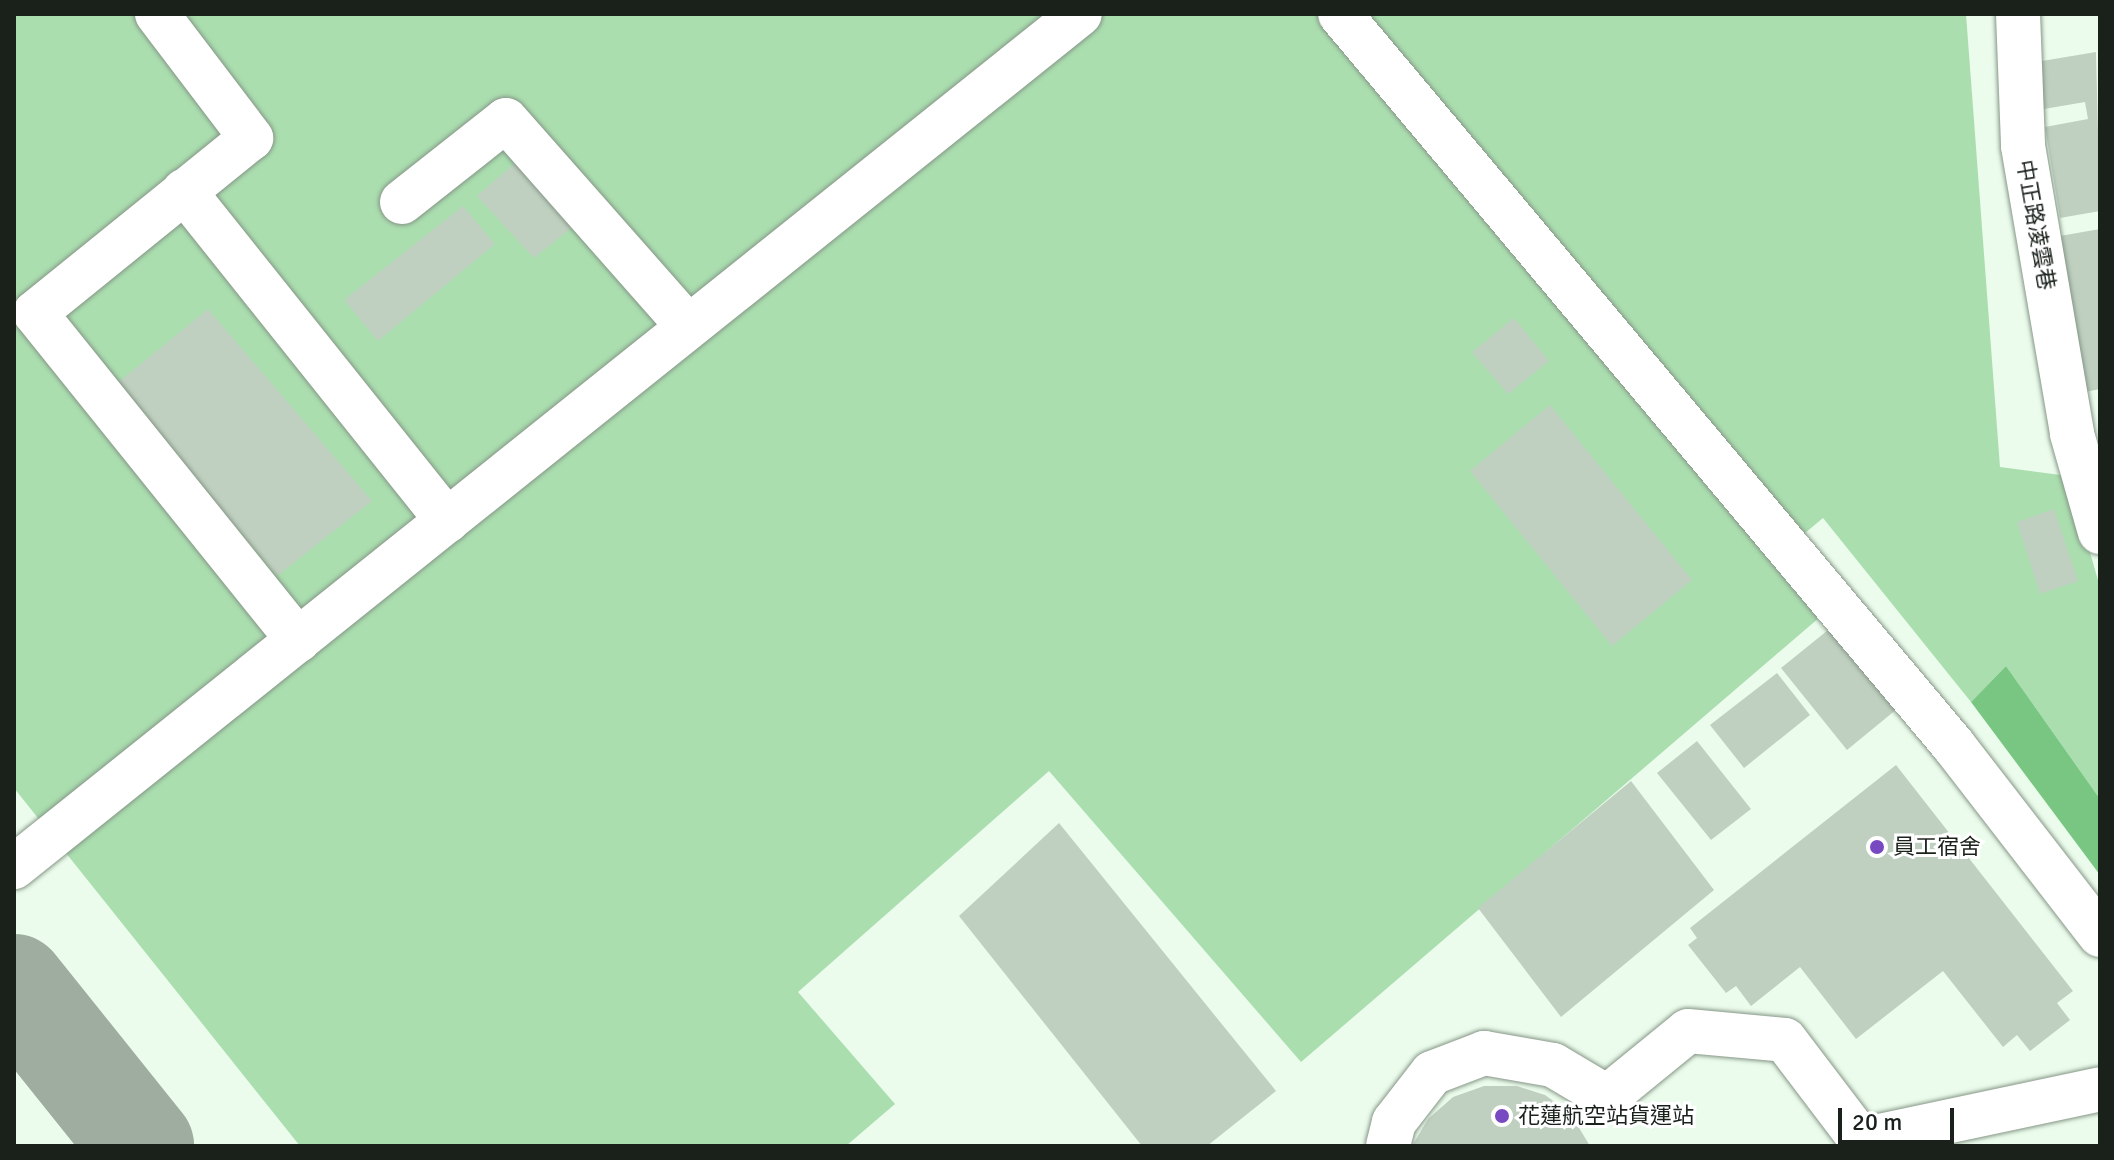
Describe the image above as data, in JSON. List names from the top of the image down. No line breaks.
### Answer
{"streets":{"lane":["中正路凌雲巷"]},"places":["員工宿舍","花蓮航空站貨運站"],"scale_bar":"20 m"}
